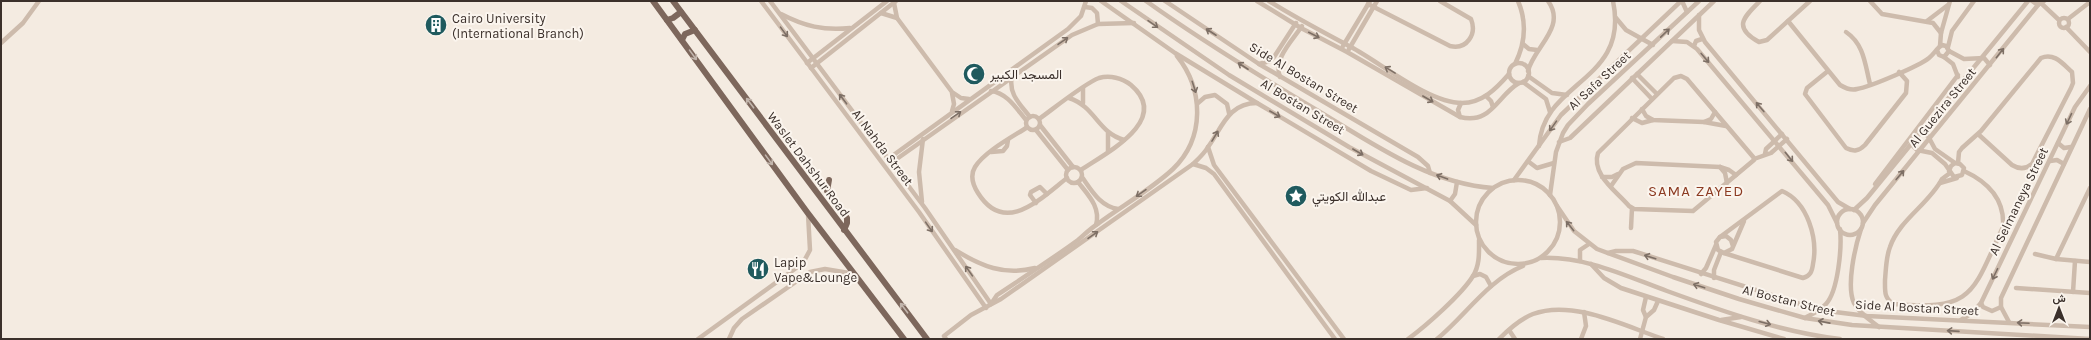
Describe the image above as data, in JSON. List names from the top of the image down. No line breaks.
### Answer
{"streets":{"main road":["Waslet Dahshur Road"],"street":["Side Al Bostan Street","Al Safa Street","Al Bostan Street","Al Guezira Street","Al Nahda Street","Al Selmaneya Street"]},"crossings":[["Side Al Bostan Street","Al Bostan Street"],["Side Al Bostan Street","Al Selmaneya Street"],["Al Safa Street","Al Bostan Street"]],"districts":["SAMA ZAYED"],"places":{"building":["Cairo University (International Branch)"],"mosque":["المسجد الكبير"],"place":["عبدالله الكويتي"],"restaurant":["Lapip Vape&Lounge"]},"north":"top"}
